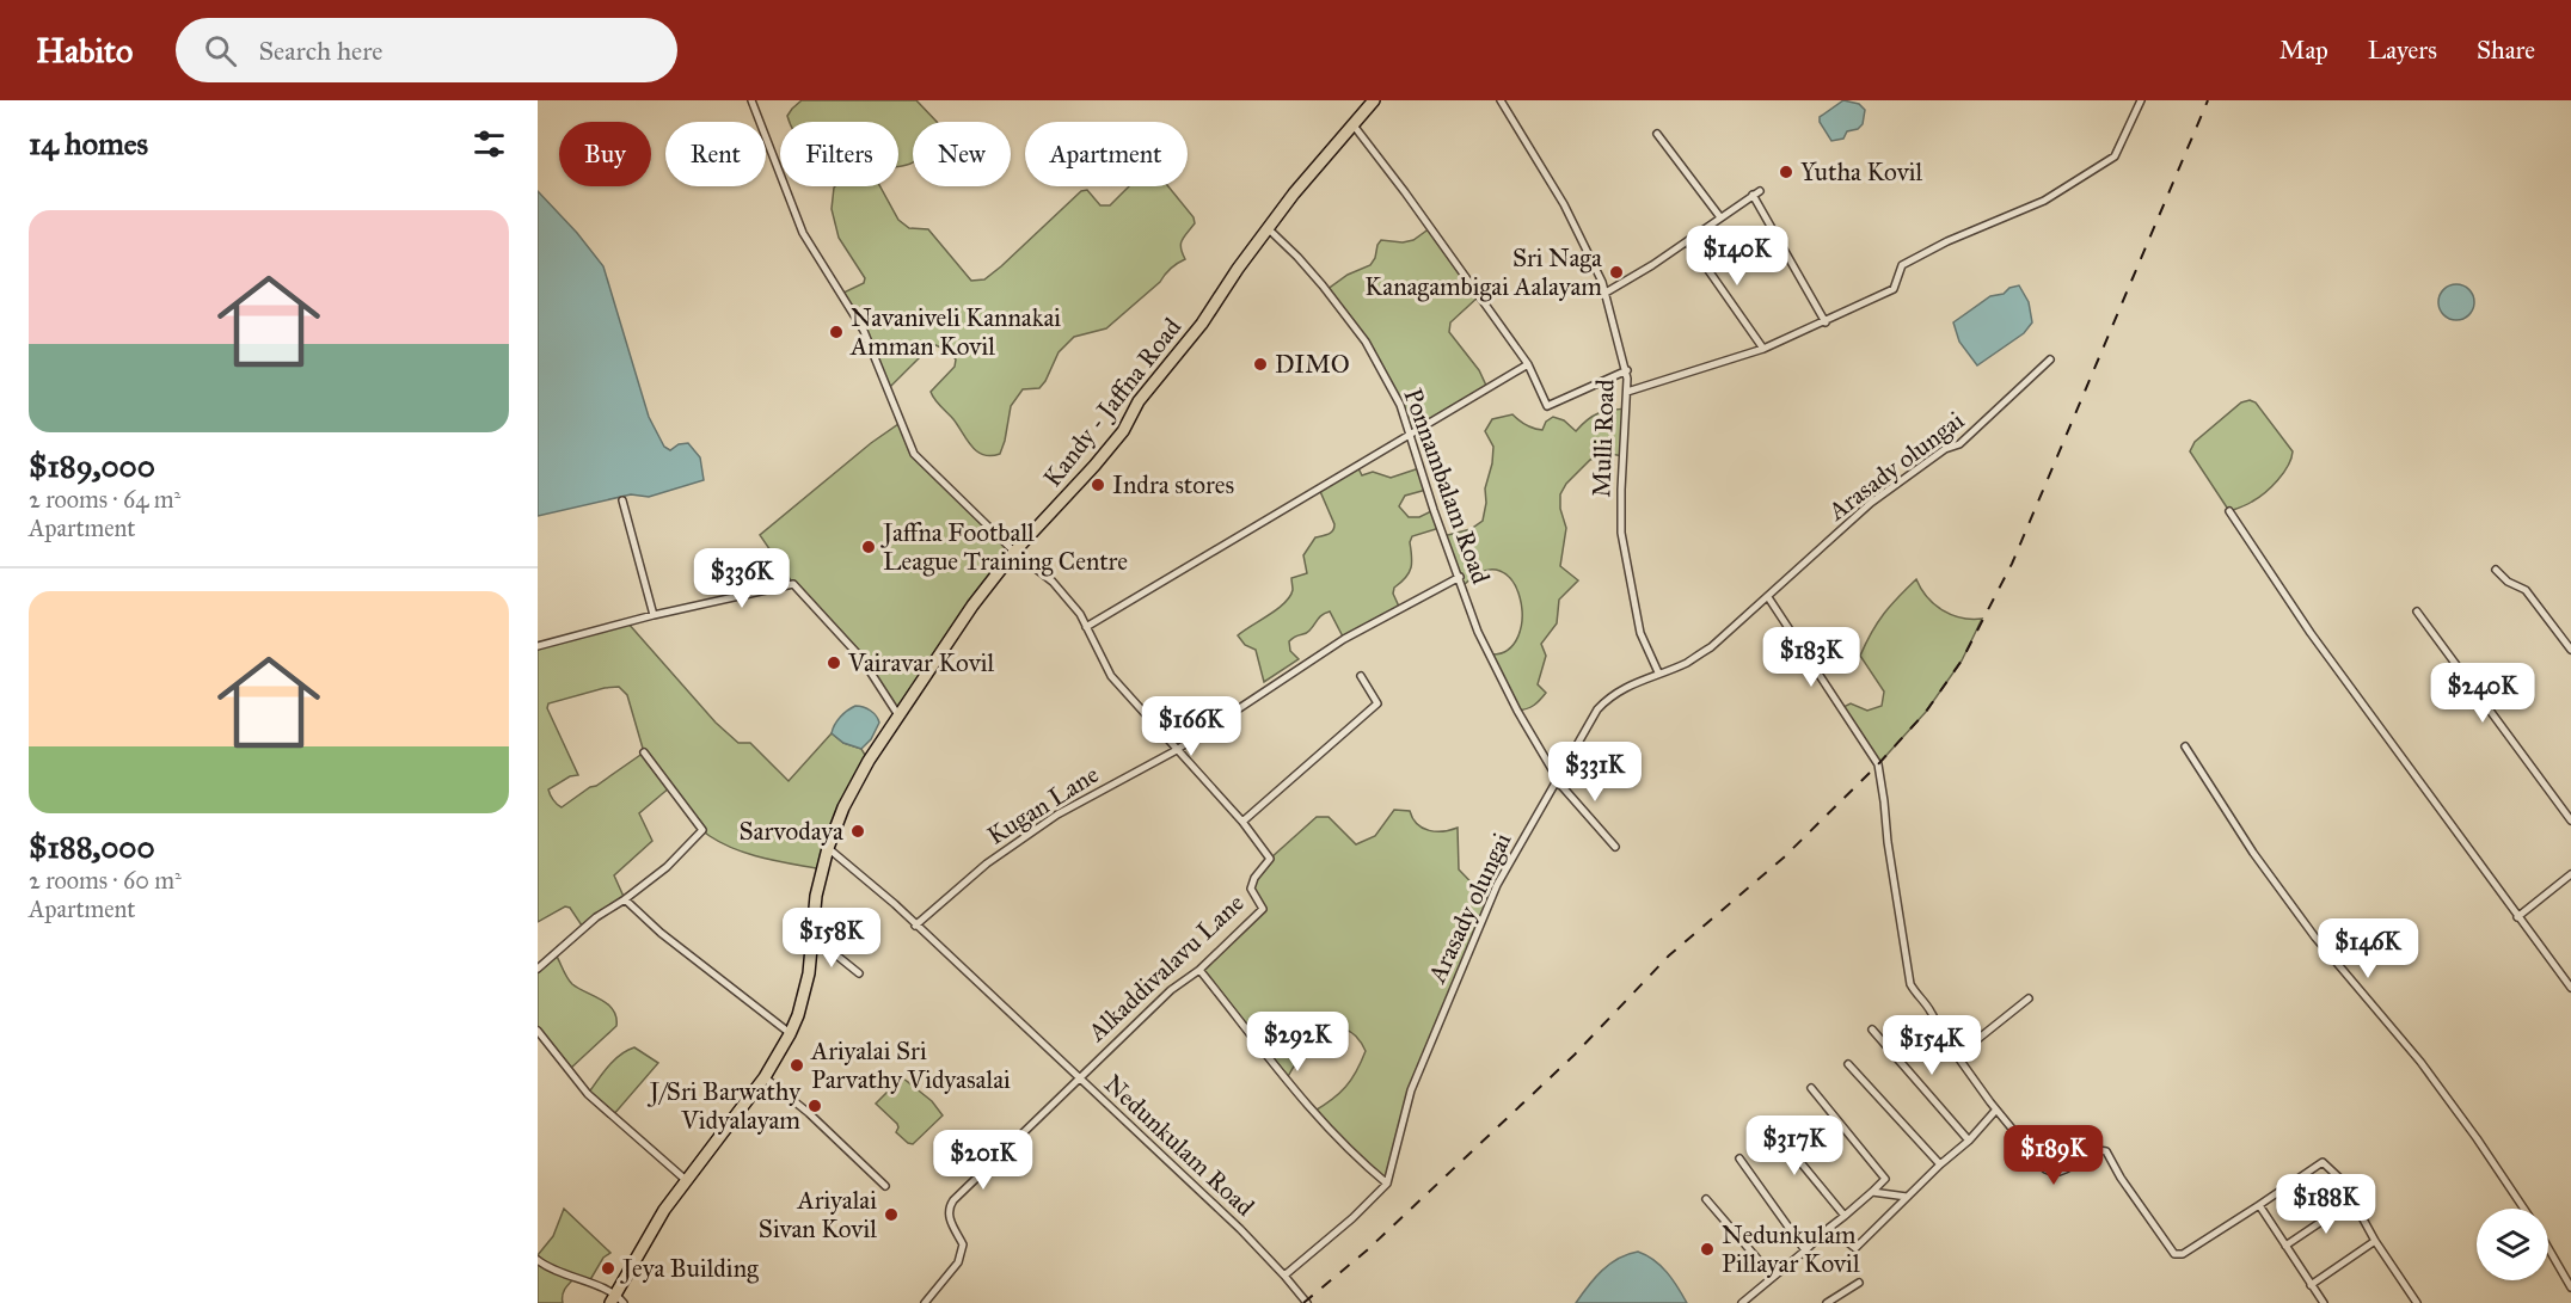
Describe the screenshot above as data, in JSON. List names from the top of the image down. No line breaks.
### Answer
{"streets":{"highway":["Kandy - Jaffna Road"],"street":["Mulli Road","Arasady olungai","Ponnambalam Road","Kugan Lane","Alkaddivalavu Lane","Nedunkulam Road"]},"crossings":[["Kandy - Jaffna Road","Ponnambalam Road"],["Kandy - Jaffna Road","Alkaddivalavu Lane"],["Kandy - Jaffna Road","Nedunkulam Road"],["Mulli Road","Arasady olungai"],["Arasady olungai","Ponnambalam Road"],["Ponnambalam Road","Kugan Lane"],["Kugan Lane","Alkaddivalavu Lane"],["Kugan Lane","Nedunkulam Road"],["Alkaddivalavu Lane","Nedunkulam Road"]],"places":["Yutha Kovil","Sri Naga Kanagambigai Aalayam","Navaniveli Kannakai Amman Kovil","DIMO","Indra stores","Jaffna Football League Training Centre","Vairavar Kovil","Sarvodaya","Ariyalai Sri Parvathy Vidyasalai","J/Sri Barwathy Vidyalayam","Ariyalai Sivan Kovil","Nedunkulam Pillayar Kovil","Jeya Building"],"page":{"header":"Habito","search":"Search here","nav":["Map","Layers","Share"],"heading":"14 homes","chip":["Buy","Rent","Filters","New","Apartment"],"list":[{"name":"$189,000","note":"2 rooms · 64 m² · Apartment"},{"name":"$188,000","note":"2 rooms · 60 m² · Apartment"}],"price":["$140K","$336K","$183K","$240K","$166K","$331K","$158K","$146K","$292K","$154K","$317K","$189K","$201K","$188K"]}}
